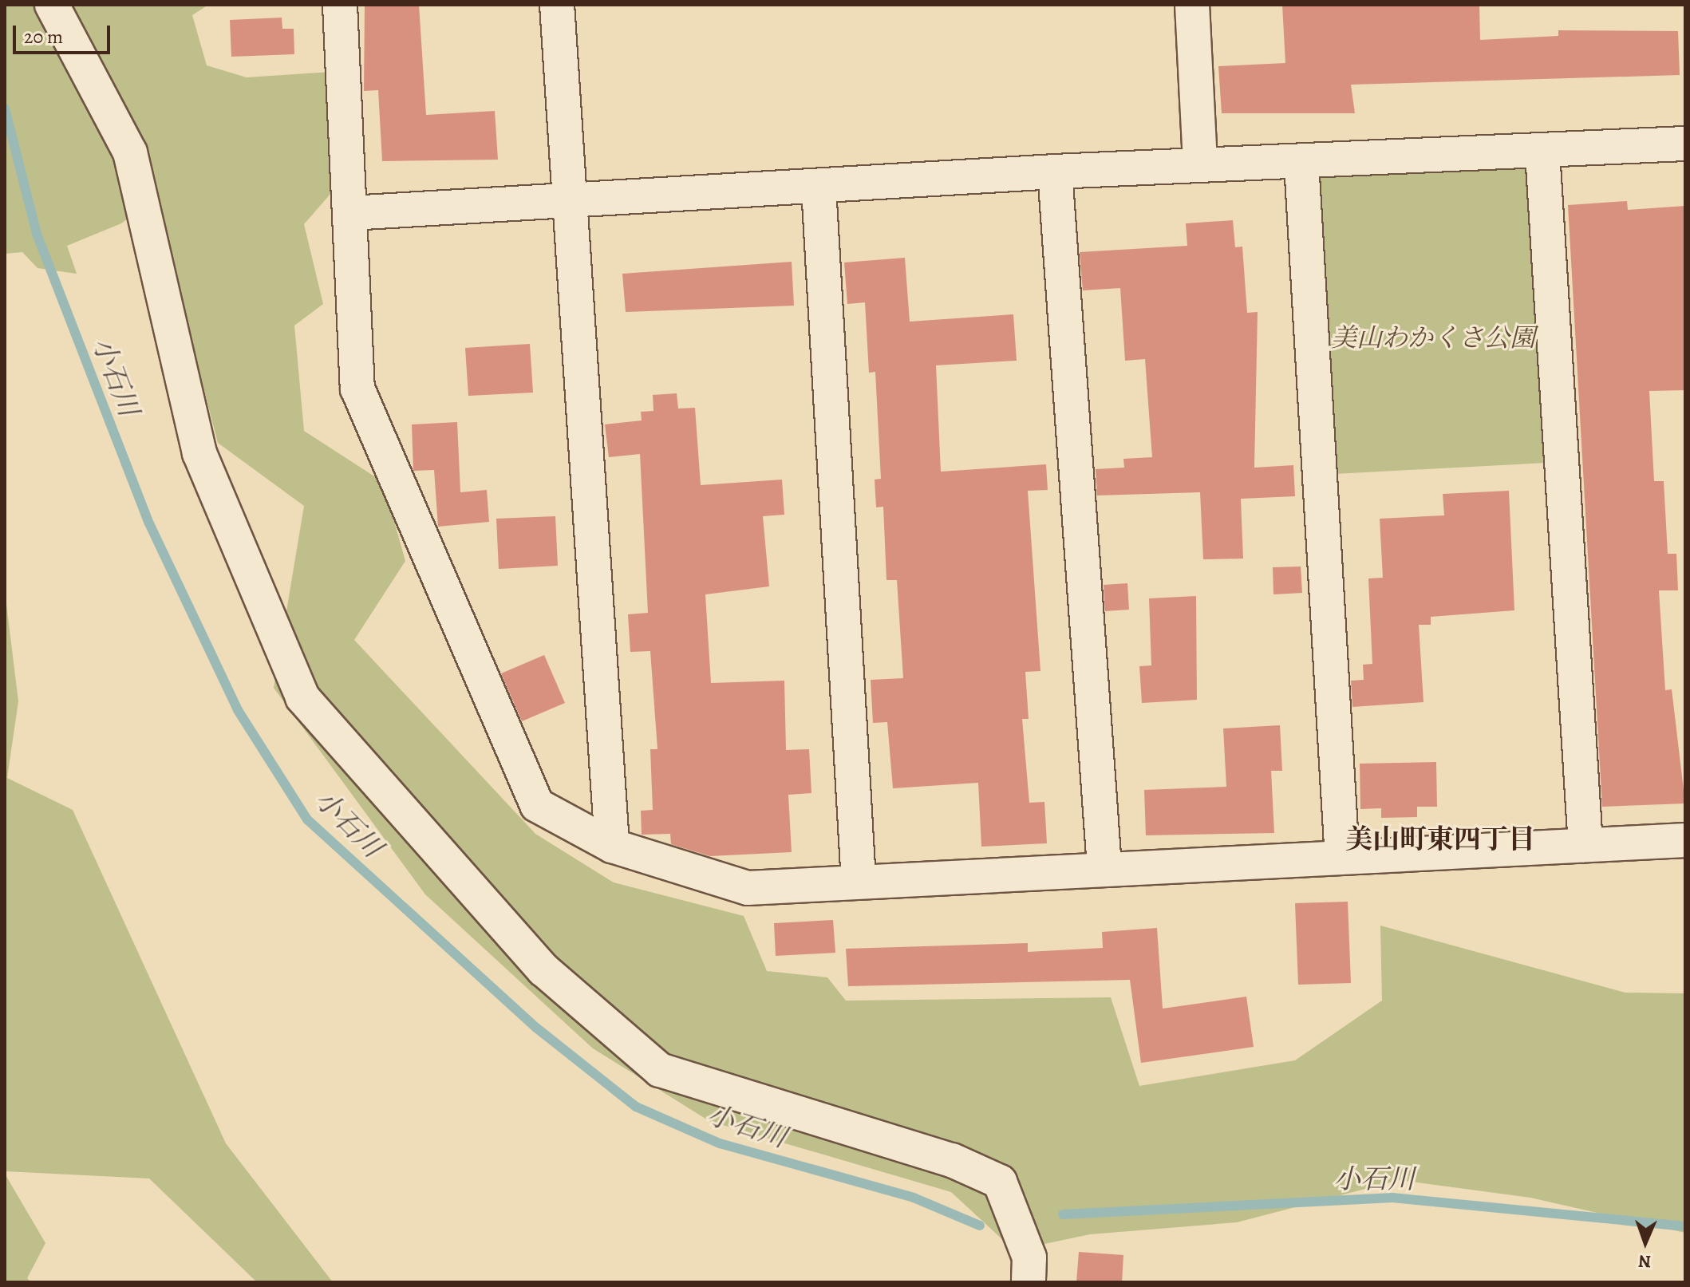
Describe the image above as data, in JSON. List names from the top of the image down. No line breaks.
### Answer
{"districts":["美山町東四丁目"],"water":["小石川"],"parks":["美山わかくさ公園"],"scale_bar":"20 m","north":"bottom"}
